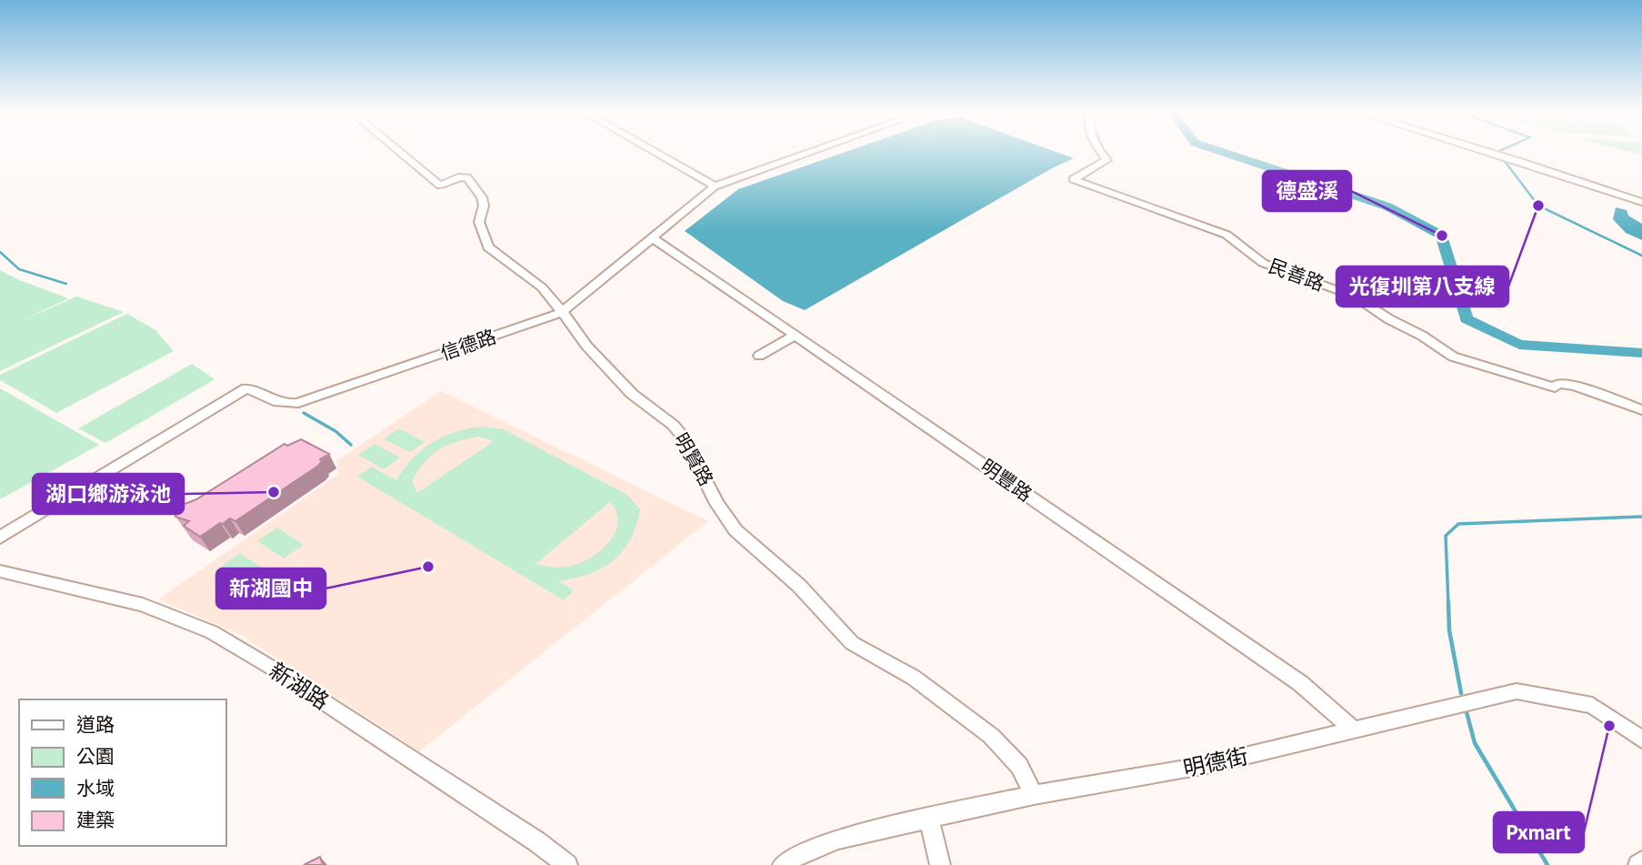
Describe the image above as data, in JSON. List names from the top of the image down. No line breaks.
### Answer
{"streets":{"street":["民善路","信德路","明賢路","明豐路","新湖路","明德街"]},"crossings":[["信德路","明賢路"],["信德路","明豐路"],["明賢路","明德街"],["明豐路","明德街"]],"places":["光復圳第八支線","德盛溪","湖口鄉游泳池","新湖國中","Pxmart"],"legend":["道路","公園","水域","建築"]}
